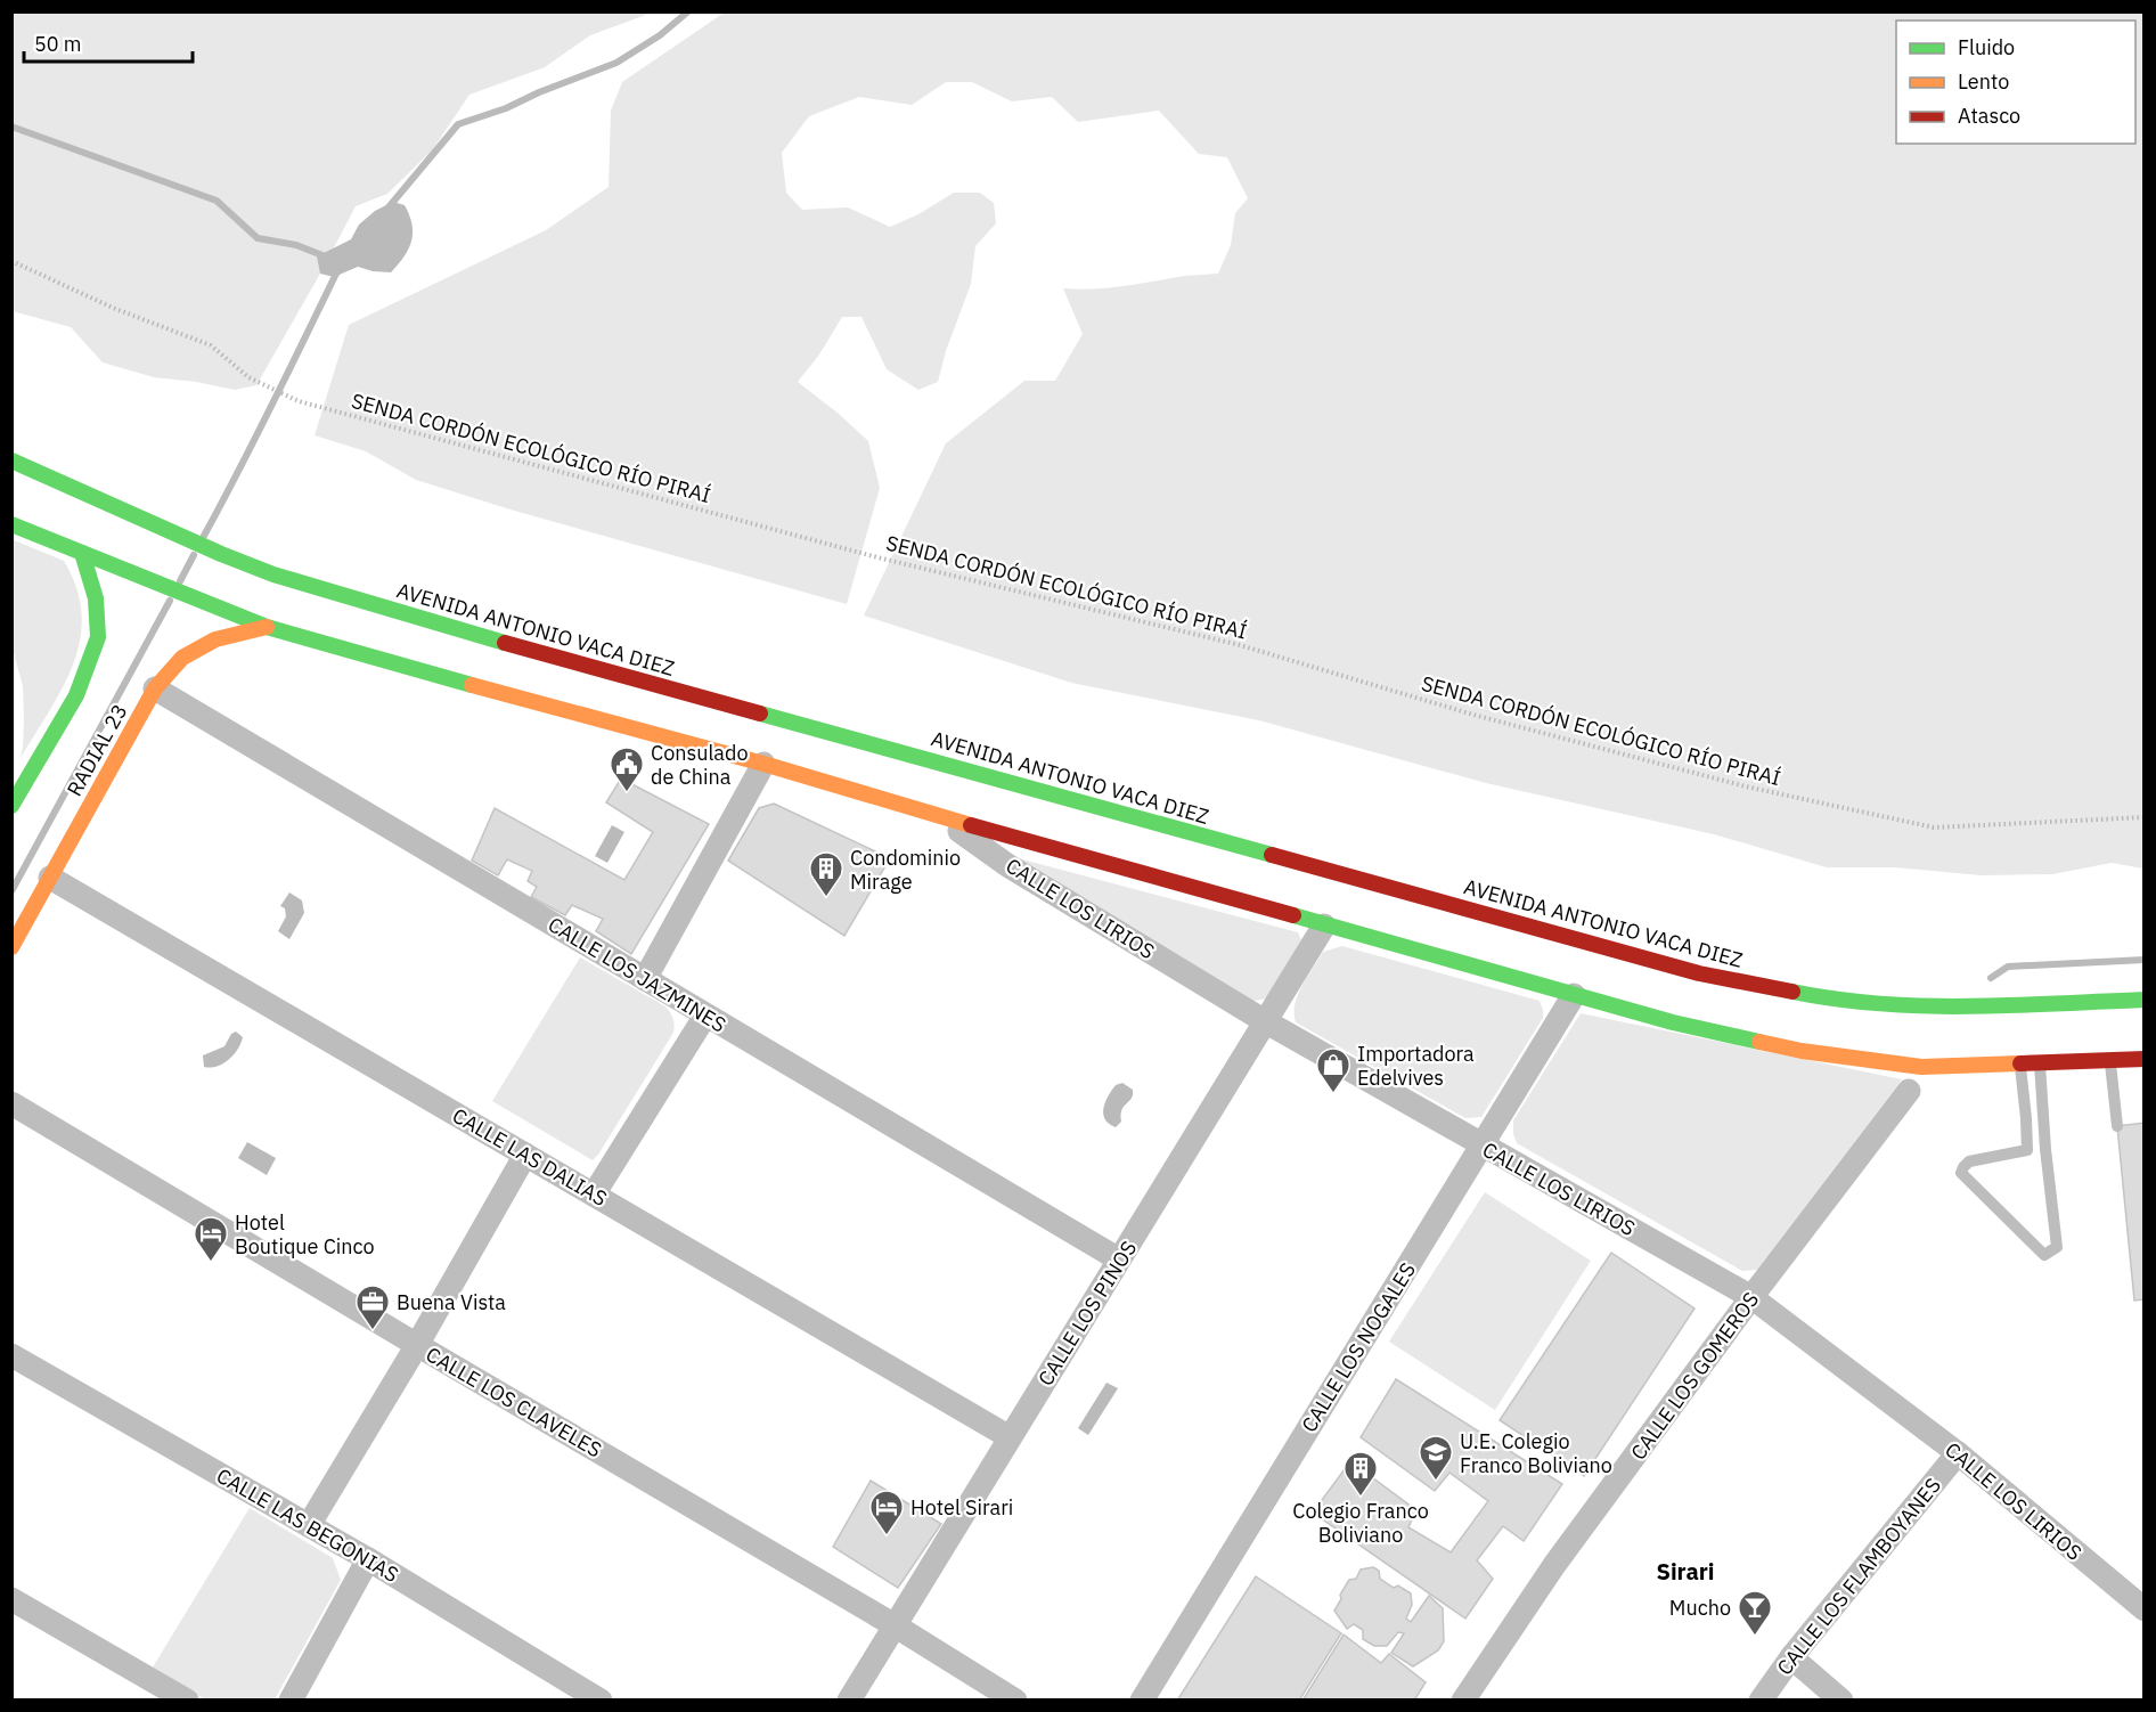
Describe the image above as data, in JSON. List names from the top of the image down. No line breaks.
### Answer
{"streets":{"main road":["AVENIDA ANTONIO VACA DIEZ","RADIAL 23"],"street":["CALLE LOS LIRIOS","CALLE LOS JAZMINES","CALLE LAS DALIAS","CALLE LOS PINOS","CALLE LOS NOGALES","CALLE LOS GOMEROS","CALLE LOS CLAVELES","CALLE LAS BEGONIAS","CALLE LOS FLAMBOYANES"],"path":["SENDA CORDÓN ECOLÓGICO RÍO PIRAÍ"]},"crossings":[["RADIAL 23","CALLE LOS JAZMINES"],["RADIAL 23","CALLE LAS DALIAS"],["CALLE LOS LIRIOS","CALLE LOS PINOS"],["CALLE LOS LIRIOS","CALLE LOS NOGALES"],["CALLE LOS LIRIOS","CALLE LOS GOMEROS"],["CALLE LOS LIRIOS","CALLE LOS FLAMBOYANES"],["CALLE LOS JAZMINES","CALLE LOS PINOS"],["CALLE LAS DALIAS","CALLE LOS PINOS"],["CALLE LOS PINOS","CALLE LOS CLAVELES"]],"districts":["Sirari"],"places":{"public building":["Consulado de China"],"building":["Condominio Mirage","Colegio Franco Boliviano"],"shop":["Importadora Edelvives"],"hotel":["Hotel Boutique Cinco","Hotel Sirari"],"office":["Buena Vista"],"school or university":["U.E. Colegio Franco Boliviano"],"bar":["Mucho"]},"legend":["Fluido","Lento","Atasco"],"scale_bar":"50 m"}
